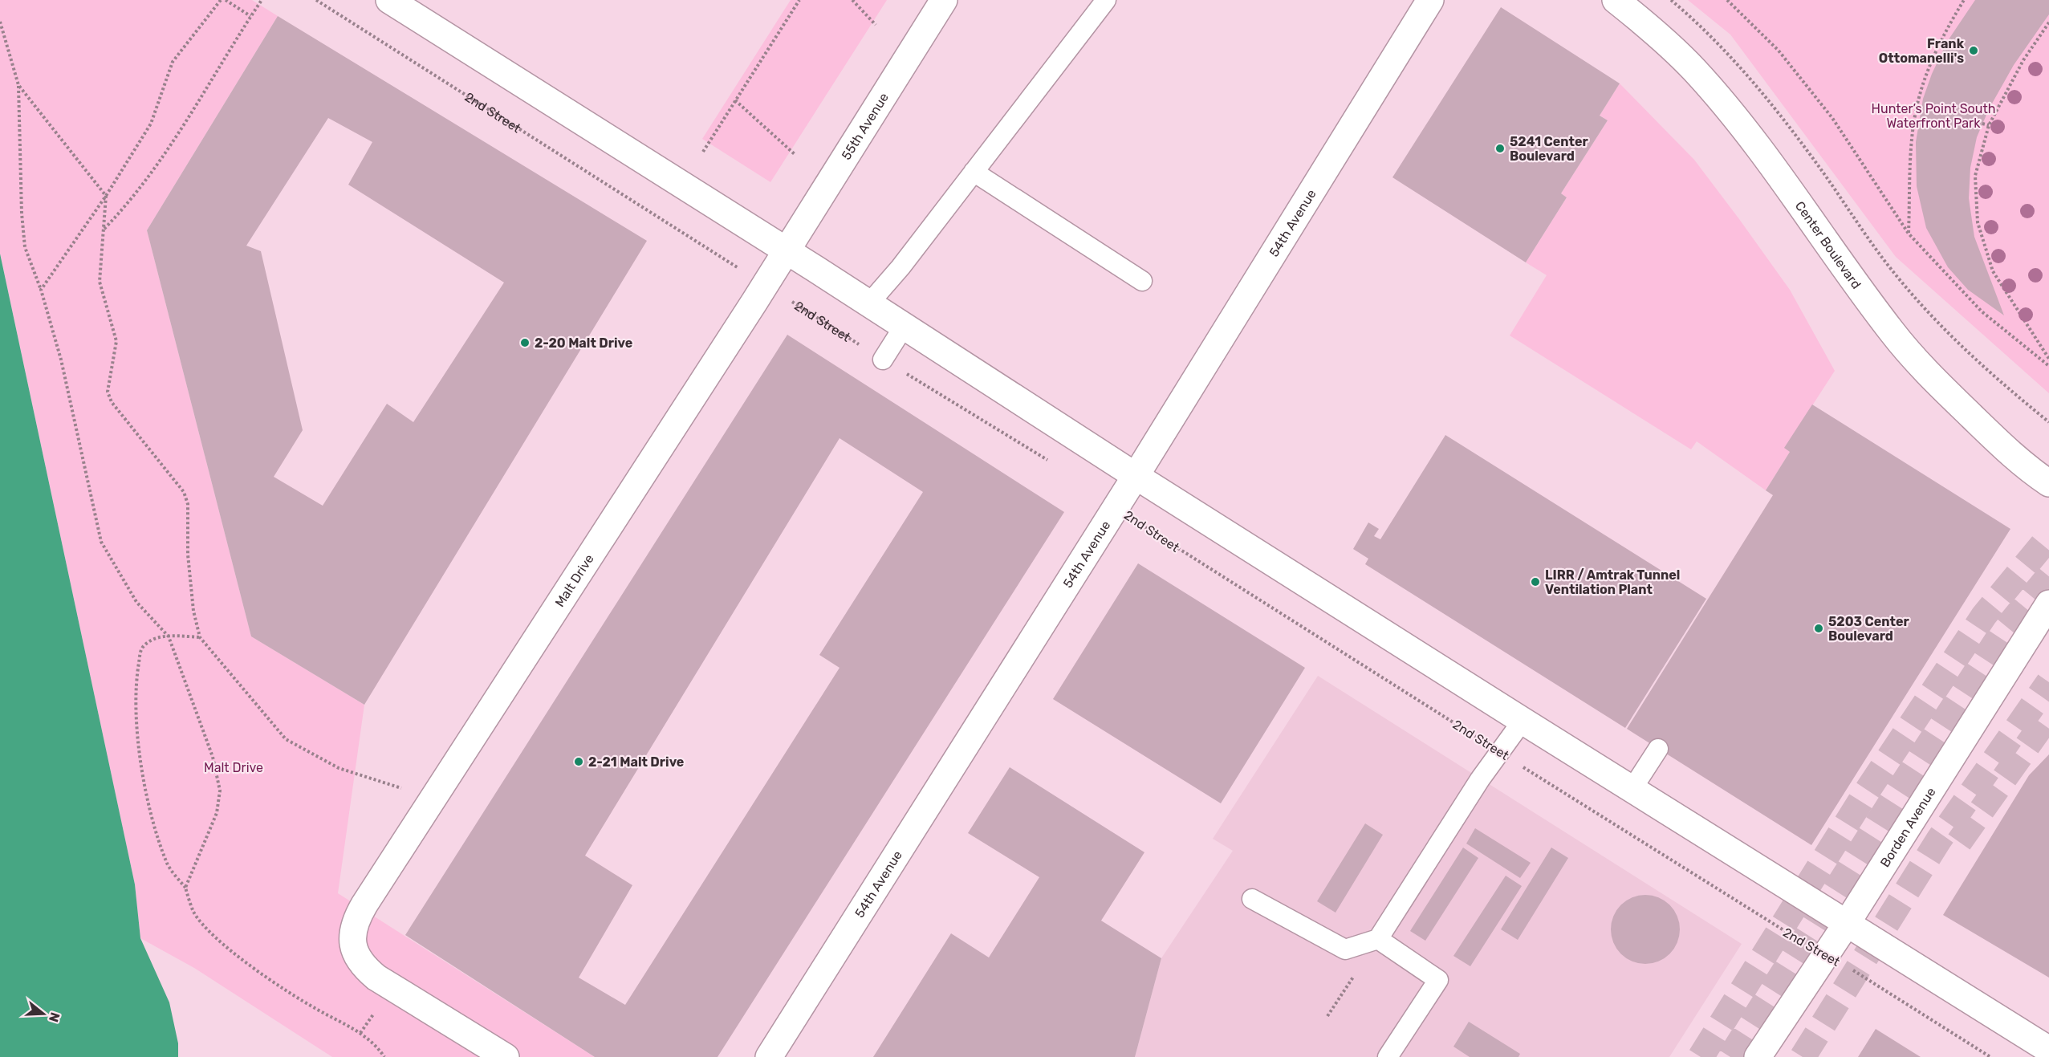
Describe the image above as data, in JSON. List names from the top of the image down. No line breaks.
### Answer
{"streets":{"street":["55th Avenue","54th Avenue","Center Boulevard","Malt Drive","Borden Avenue"],"path":["2nd Street"]},"crossings":[["2nd Street","54th Avenue"],["2nd Street","Malt Drive"],["2nd Street","Borden Avenue"],["55th Avenue","Malt Drive"]],"parks":["Hunter’s Point South Waterfront Park","Malt Drive"],"places":["Frank Ottomanelli's","5241 Center Boulevard","2-20 Malt Drive","LIRR / Amtrak Tunnel Ventilation Plant","5203 Center Boulevard","2-21 Malt Drive"],"north":"right"}
